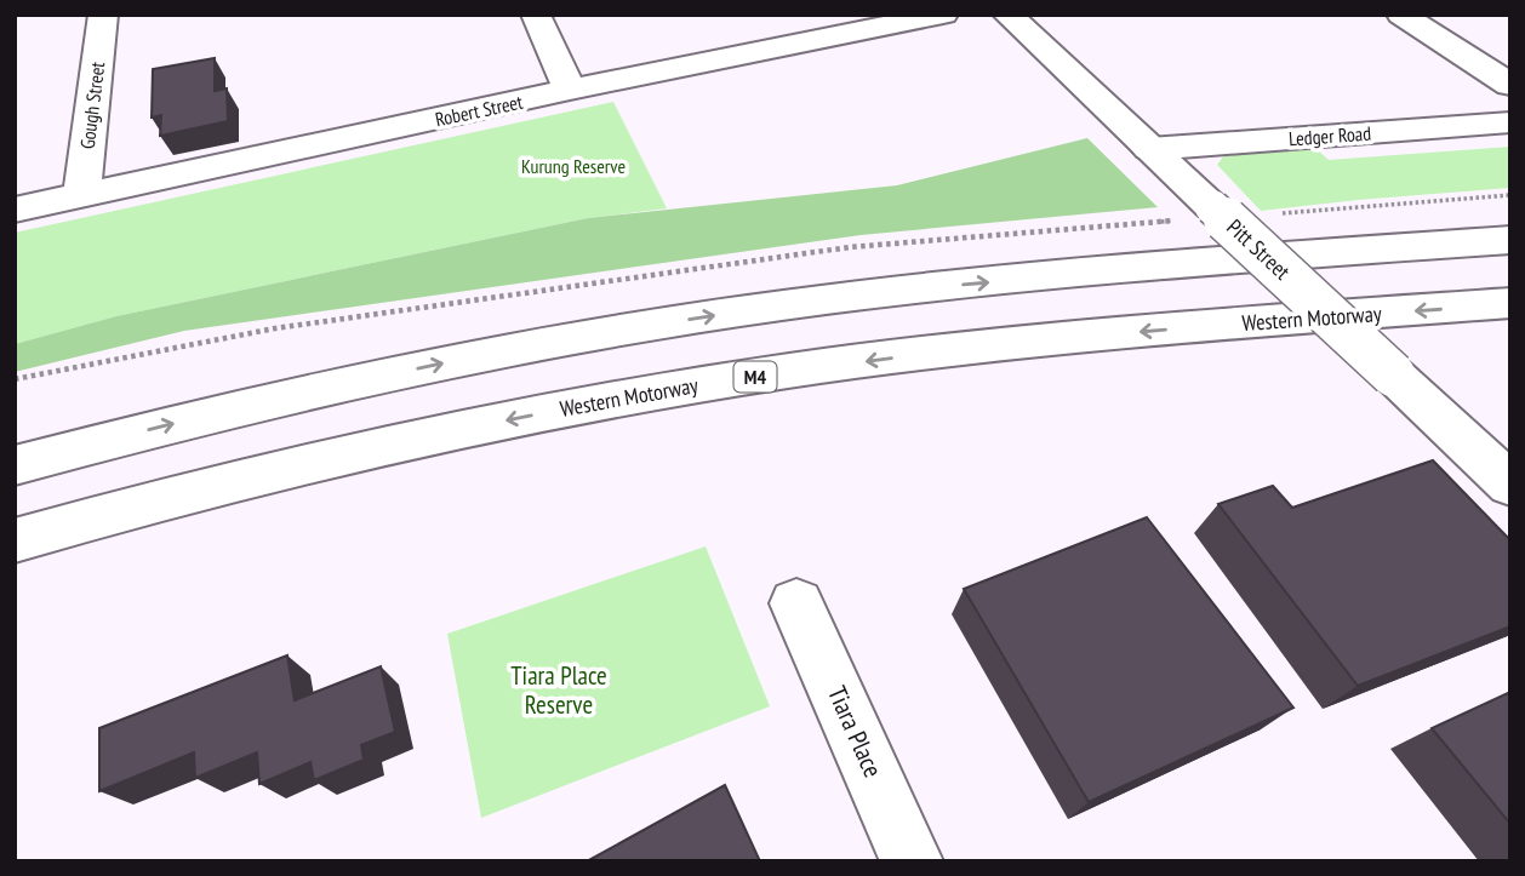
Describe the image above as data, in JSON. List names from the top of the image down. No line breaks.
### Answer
{"streets":{"main road":["Gough Street","Robert Street","Ledger Road","Pitt Street","Western Motorway","M4","Tiara Place"]},"crossings":[["Gough Street","Robert Street"],["Ledger Road","Pitt Street"]],"parks":["Kurung Reserve","Tiara Place Reserve"]}
